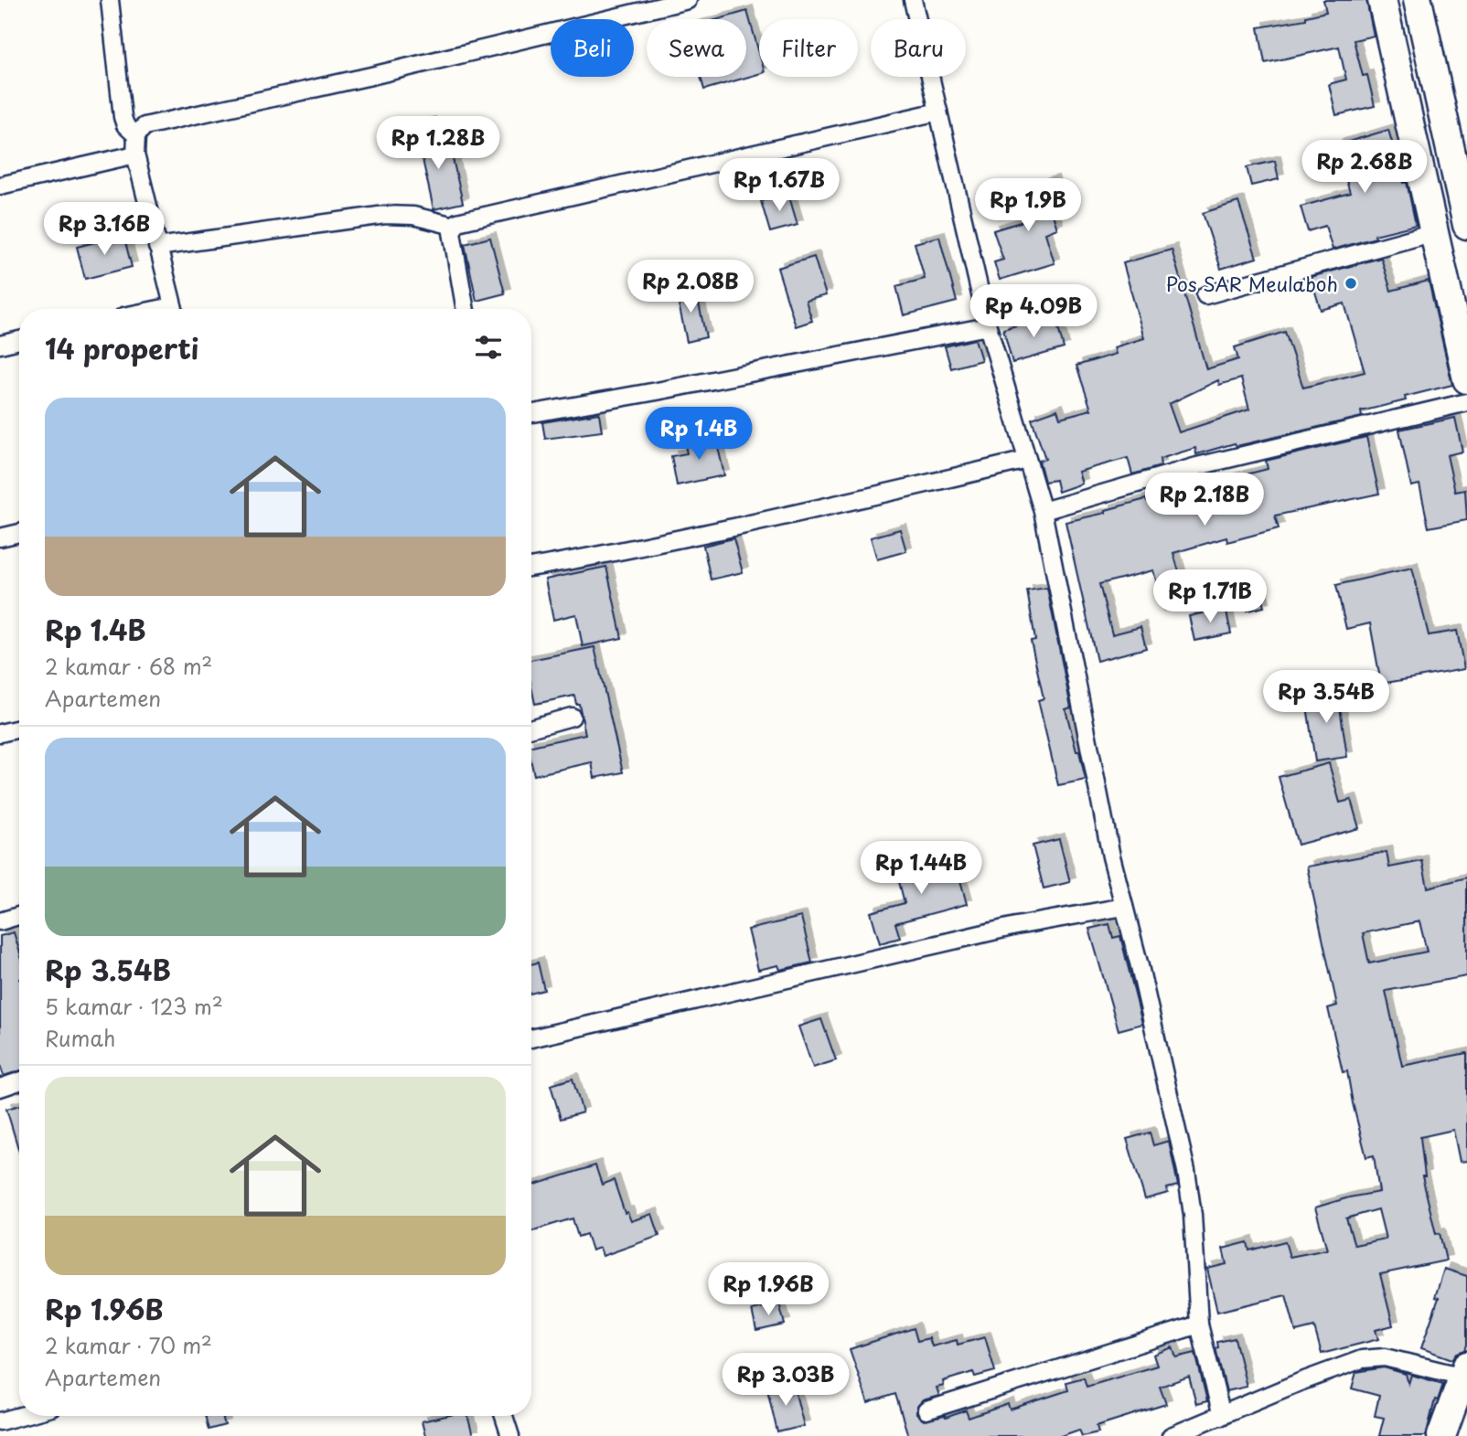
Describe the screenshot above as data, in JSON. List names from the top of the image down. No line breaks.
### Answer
{"places":["Pos SAR Meulaboh"],"page":{"chip":["Beli","Sewa","Filter","Baru"],"price":["Rp 1.28B","Rp 2.68B","Rp 1.67B","Rp 1.9B","Rp 3.16B","Rp 2.08B","Rp 4.09B","Rp 1.4B","Rp 2.18B","Rp 1.71B","Rp 3.54B","Rp 1.44B","Rp 1.96B","Rp 3.03B"],"heading":"14 properti","list":[{"name":"Rp 1.4B","note":"2 kamar · 68 m² · Apartemen"},{"name":"Rp 3.54B","note":"5 kamar · 123 m² · Rumah"},{"name":"Rp 1.96B","note":"2 kamar · 70 m² · Apartemen"}]}}
